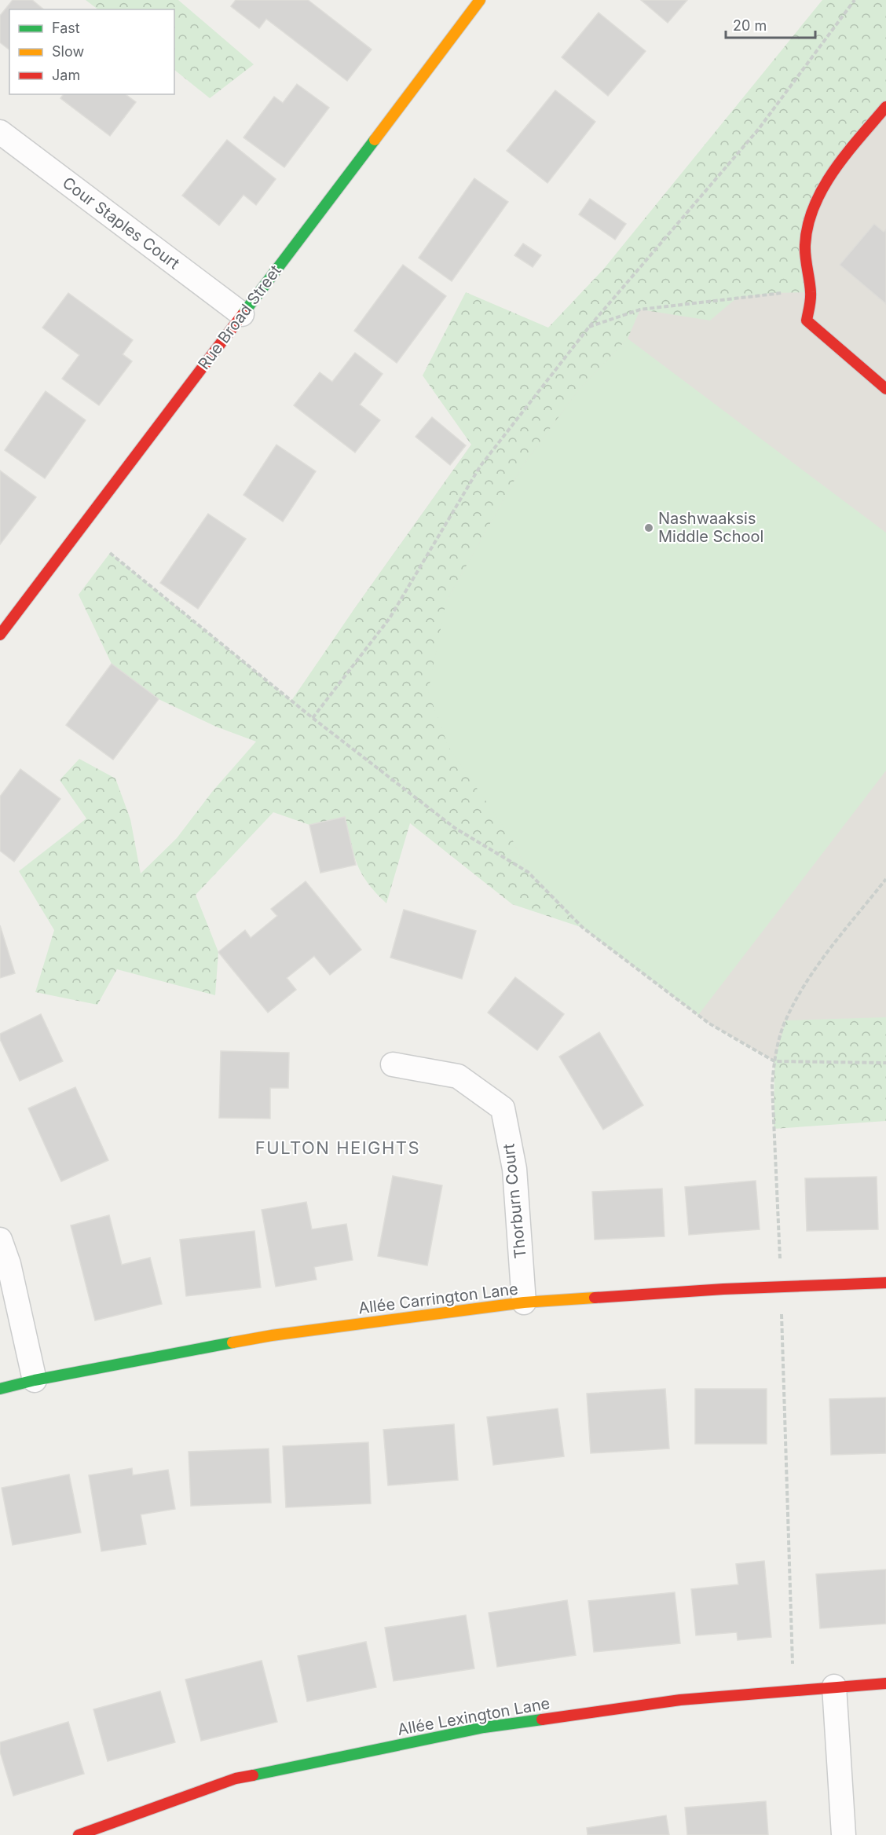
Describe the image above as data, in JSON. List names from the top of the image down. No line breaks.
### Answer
{"streets":{"street":["Cour Staples Court","Rue Broad Street","Thorburn Court","Allée Carrington Lane","Allée Lexington Lane"]},"crossings":[["Cour Staples Court","Rue Broad Street"],["Thorburn Court","Allée Carrington Lane"]],"districts":["FULTON HEIGHTS"],"places":["Nashwaaksis Middle School"],"legend":["Fast","Slow","Jam"],"scale_bar":"20 m"}
